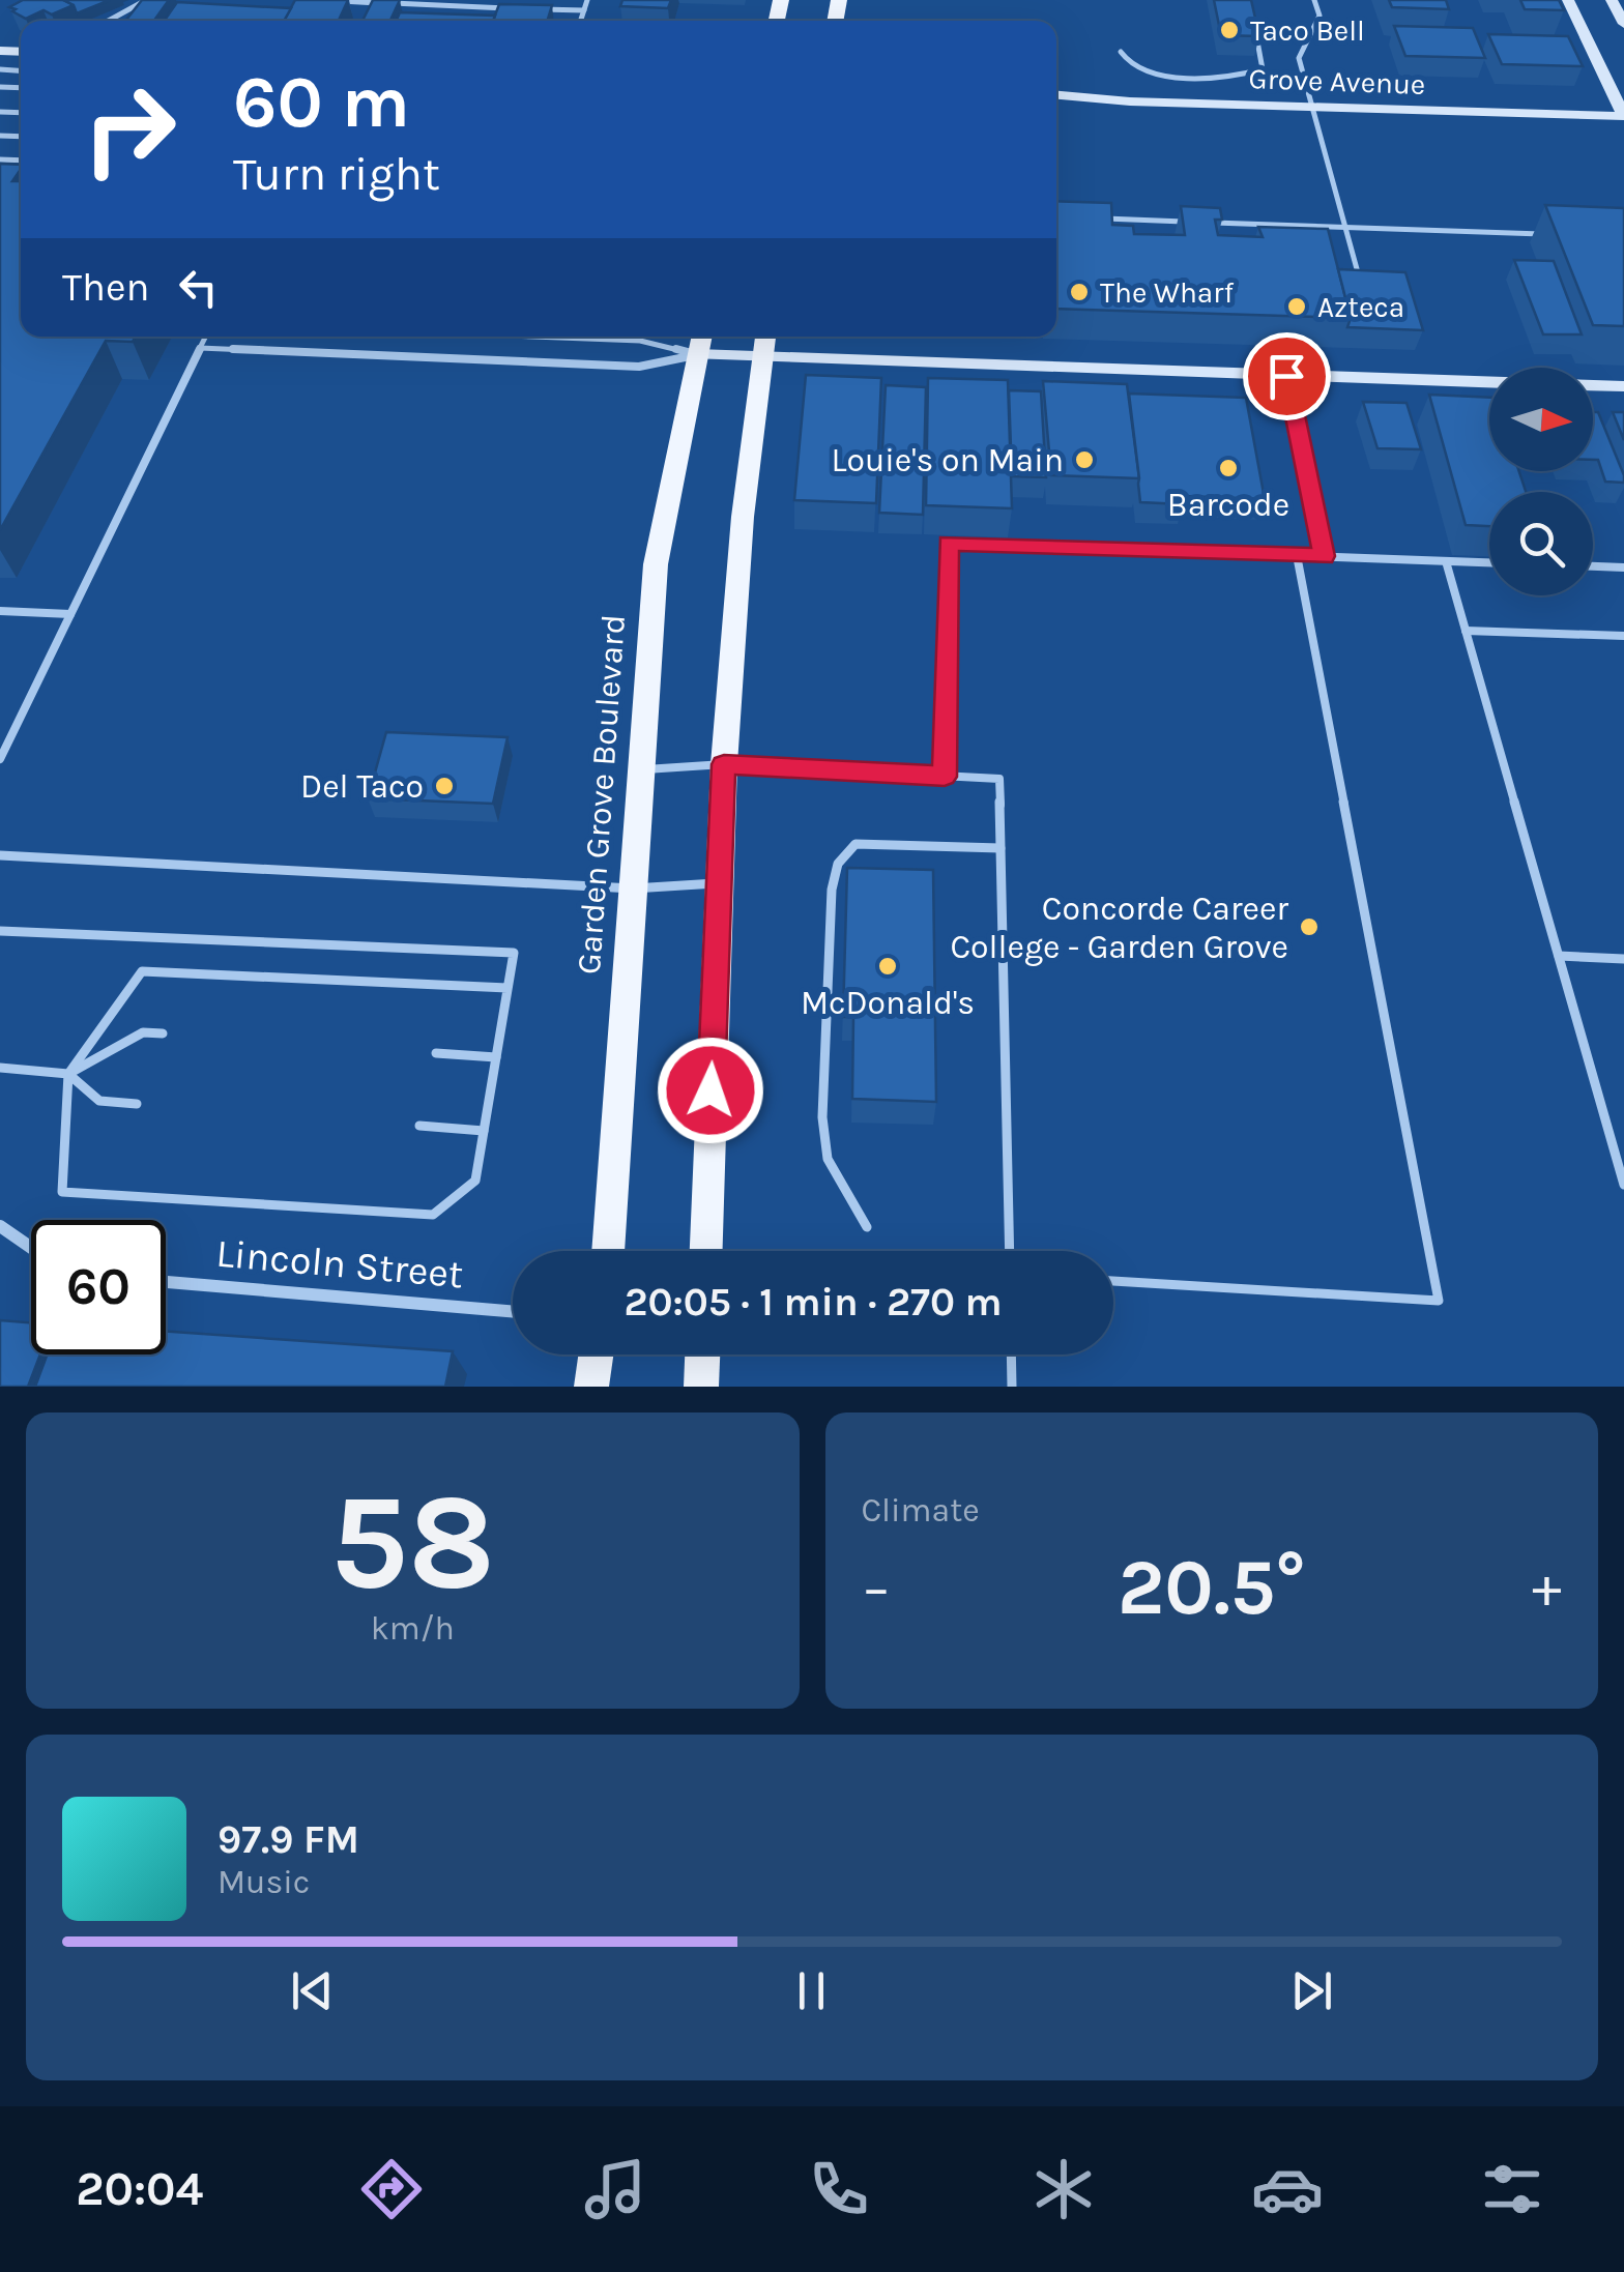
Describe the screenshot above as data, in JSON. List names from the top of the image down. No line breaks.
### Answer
{"streets":{"main road":["Garden Grove Boulevard"],"street":["Grove Avenue","Lincoln Street"]},"places":["Taco Bell","The Wharf","Azteca","Louie's on Main","Barcode","Del Taco","Concorde Career College - Garden Grove","McDonald's"],"north":"right","page":{"turn":["60 m","Turn right"],"then":"Then","limit":"60","trip":"20:05 · 1 min · 270 m","tile":[["58","km/h"],"Climate"],"heat":["−","20.5°","+"],"song":["97.9 FM","Music"],"tabs":"20:04"}}
